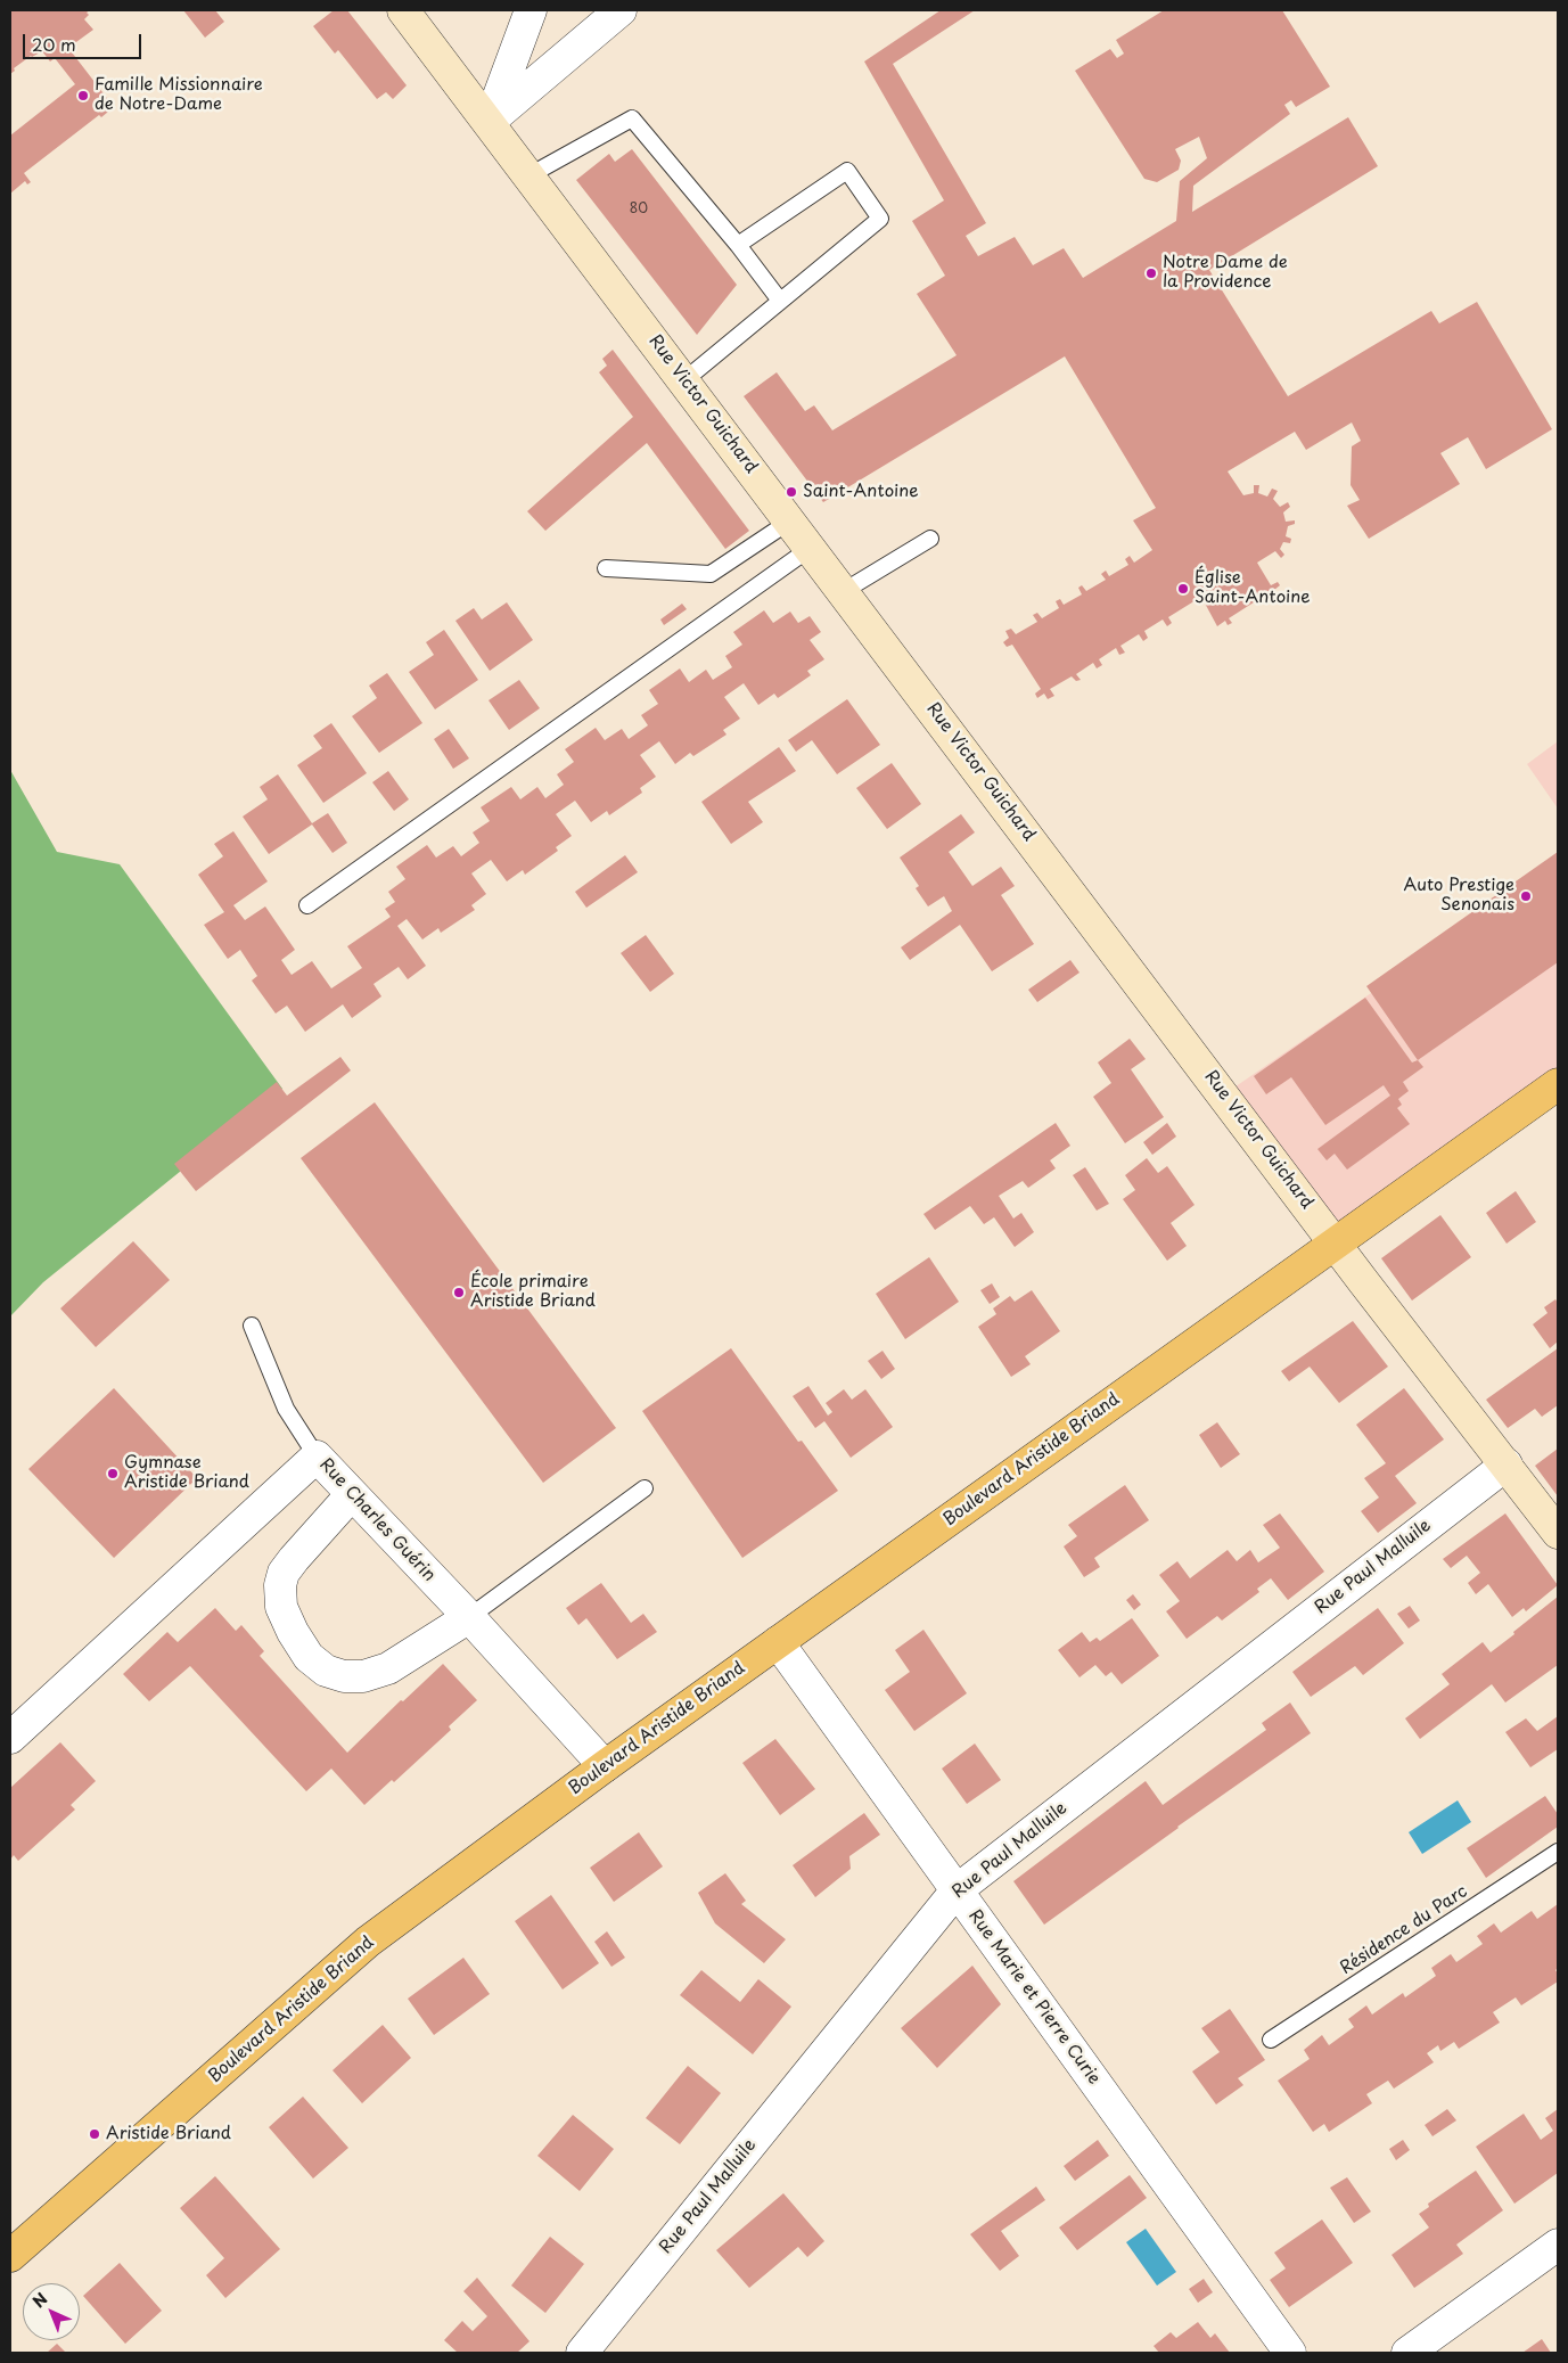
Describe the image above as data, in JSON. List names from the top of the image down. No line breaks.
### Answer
{"streets":{"main road":["Rue Victor Guichard","Boulevard Aristide Briand"],"street":["Rue Charles Guérin","Rue Paul Malluile","Rue Marie et Pierre Curie"],"lane":["Résidence du Parc"]},"crossings":[["Rue Victor Guichard","Boulevard Aristide Briand"],["Rue Victor Guichard","Rue Paul Malluile"],["Boulevard Aristide Briand","Rue Charles Guérin"],["Boulevard Aristide Briand","Rue Marie et Pierre Curie"],["Rue Paul Malluile","Rue Marie et Pierre Curie"]],"places":["Famille Missionnaire de Notre-Dame","Notre Dame de la Providence","Saint-Antoine","Église Saint-Antoine","Auto Prestige Senonais","École primaire Aristide Briand","Gymnase Aristide Briand","Aristide Briand"],"house_numbers":["80"],"scale_bar":"20 m","north":"top left"}
